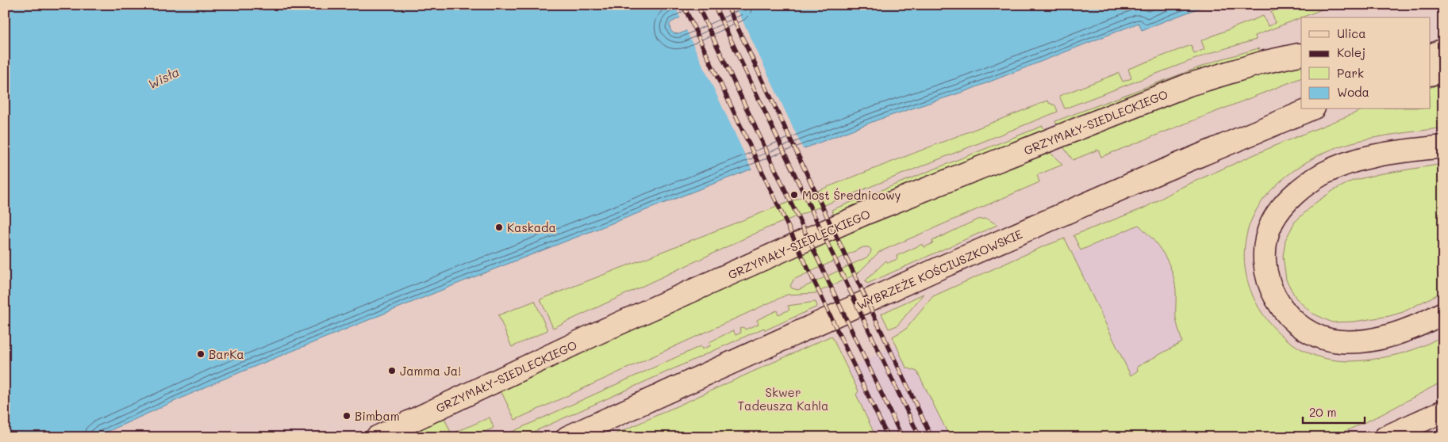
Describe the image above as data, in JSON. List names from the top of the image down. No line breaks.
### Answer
{"streets":{"main road":["GRZYMAŁY-SIEDLECKIEGO","WYBRZEŻE KOŚCIUSZKOWSKIE"]},"water":["Wisła"],"parks":["Skwer Tadeusza Kahla"],"places":["Most Średnicowy","Kaskada","BarKa","Jamma Ja!","Bimbam"],"legend":["Ulica","Kolej","Park","Woda"],"scale_bar":"20 m"}
